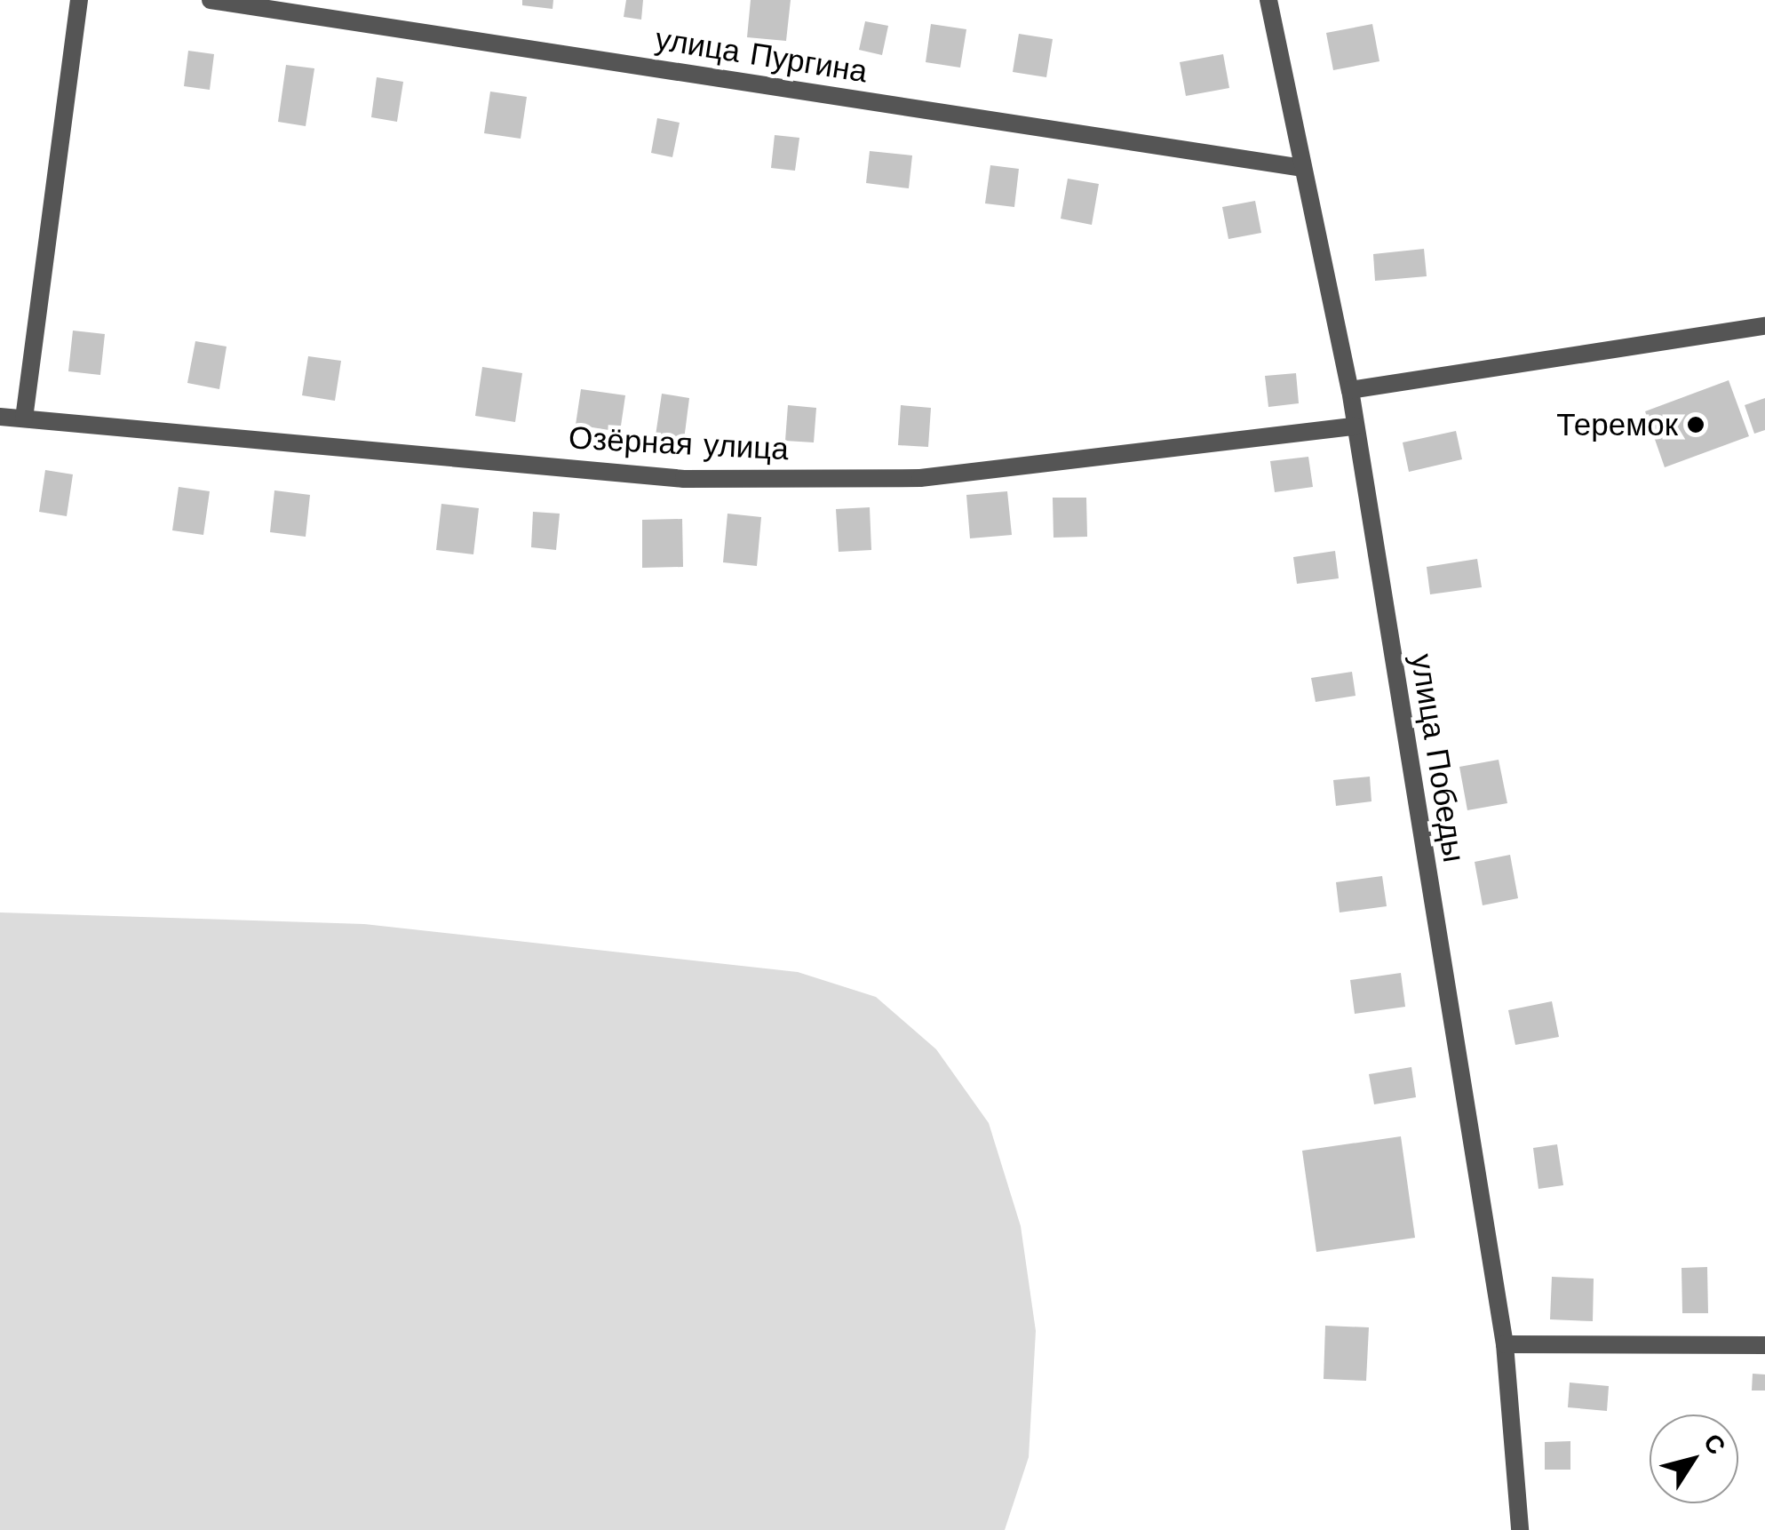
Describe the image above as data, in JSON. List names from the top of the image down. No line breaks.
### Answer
{"streets":{"street":["улица Пургина","Озёрная улица","улица Победы"]},"crossings":[["улица Пургина","улица Победы"],["Озёрная улица","улица Победы"]],"places":["Теремок"],"north":"top right"}
